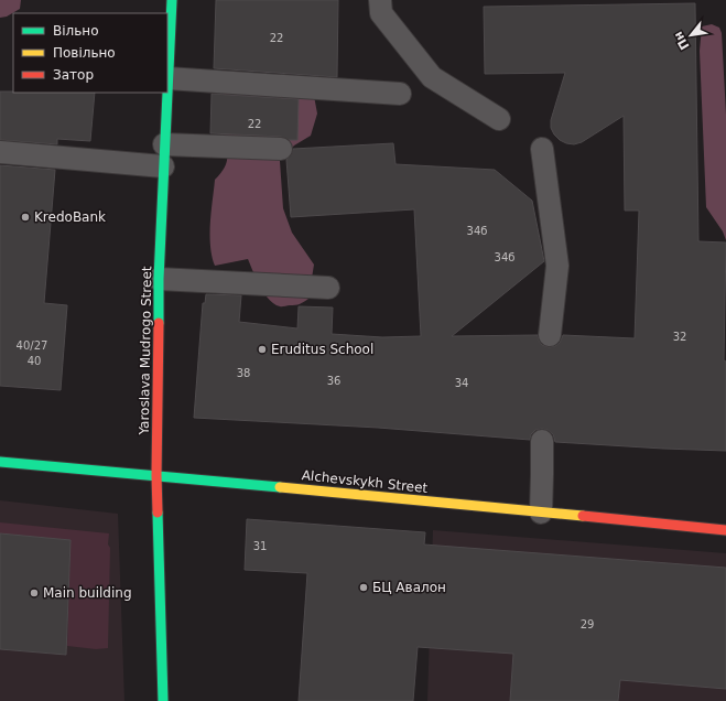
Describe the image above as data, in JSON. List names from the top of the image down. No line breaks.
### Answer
{"streets":{"street":["Yaroslava Mudrogo Street","Alchevskykh Street"]},"crossings":[["Yaroslava Mudrogo Street","Alchevskykh Street"]],"places":["KredoBank","Eruditus School","БЦ Авалон","Main building"],"house_numbers":["22","22","34б","34б","32","40/27","40","38","36","34","31","29"],"legend":["Вільно","Повільно","Затор"],"north":"bottom left"}
